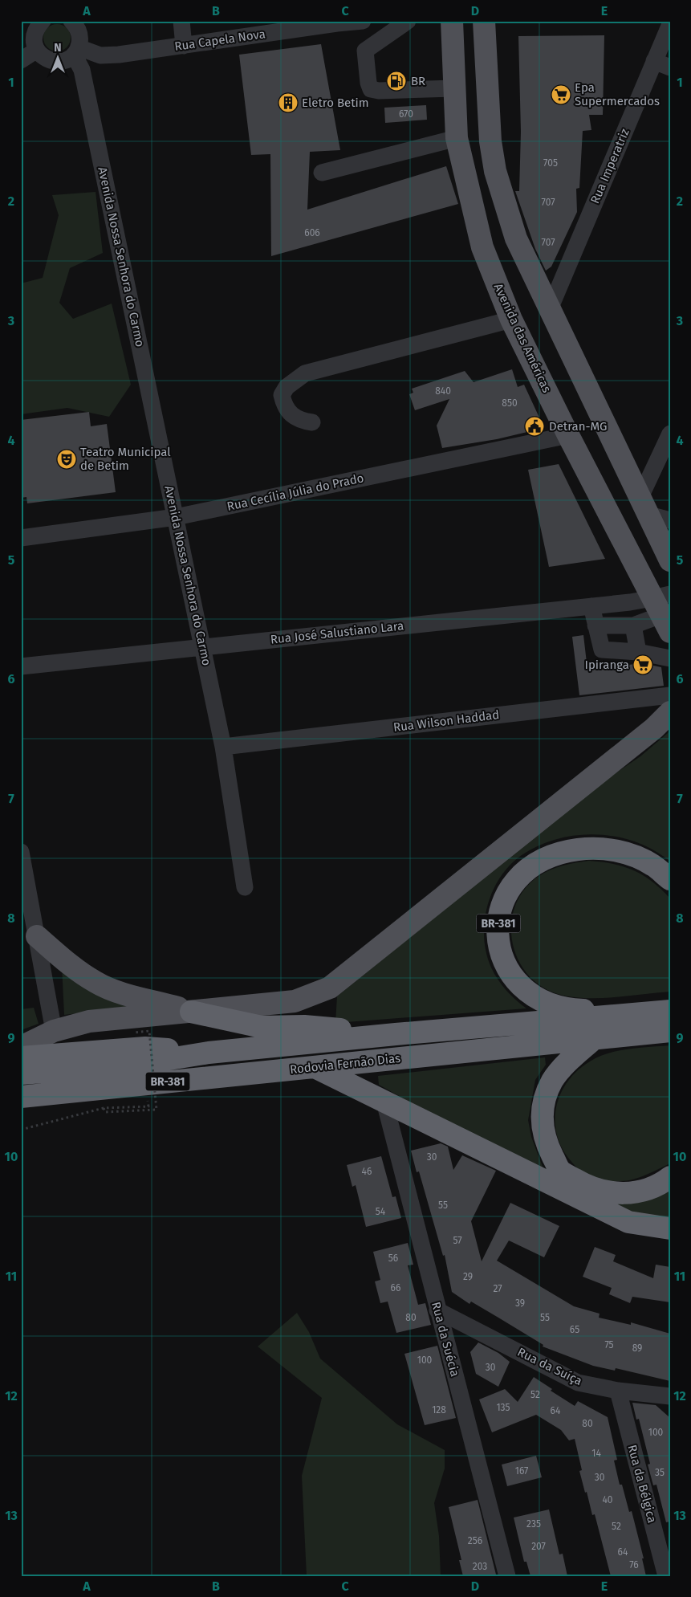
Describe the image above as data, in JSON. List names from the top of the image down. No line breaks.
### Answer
{"streets":{"highway":["BR-381","Rodovia Fernão Dias"],"main road":["Avenida das Américas"],"street":["Rua Capela Nova","Rua Imperatriz","Avenida Nossa Senhora do Carmo","Rua Cecília Júlia do Prado","Rua José Salustiano Lara","Rua Wilson Haddad","Rua da Suécia","Rua da Suíça","Rua da Bélgica"]},"crossings":[["Rua Capela Nova","Avenida Nossa Senhora do Carmo"],["Avenida Nossa Senhora do Carmo","Rua Cecília Júlia do Prado"],["Avenida Nossa Senhora do Carmo","Rua José Salustiano Lara"],["Avenida Nossa Senhora do Carmo","Rua Wilson Haddad"],["Avenida das Américas","Rua Cecília Júlia do Prado"],["Avenida das Américas","Rua José Salustiano Lara"],["BR-381","Rodovia Fernão Dias"],["Rua da Suécia","Rua da Suíça"],["Rua da Suíça","Rua da Bélgica"]],"places":{"fuel station":["BR"],"supermarket":["Epa Supermercados","Ipiranga"],"building":["Eletro Betim"],"public building":["Detran-MG"],"theatre":["Teatro Municipal de Betim"]},"house_numbers":["670","705","707","606","707","840","850","30","46","55","54","57","56","29","66","27","39","80","55","65","75","89","100","30","52","135","128","64","80","100","14","167","35","30","40","235","52","256","207","64","76","203"],"north":"top","grid":{"columns":["A","B","C","D","E"],"rows":["1","2","3","4","5","6","7","8","9","10","11","12","13"]}}
